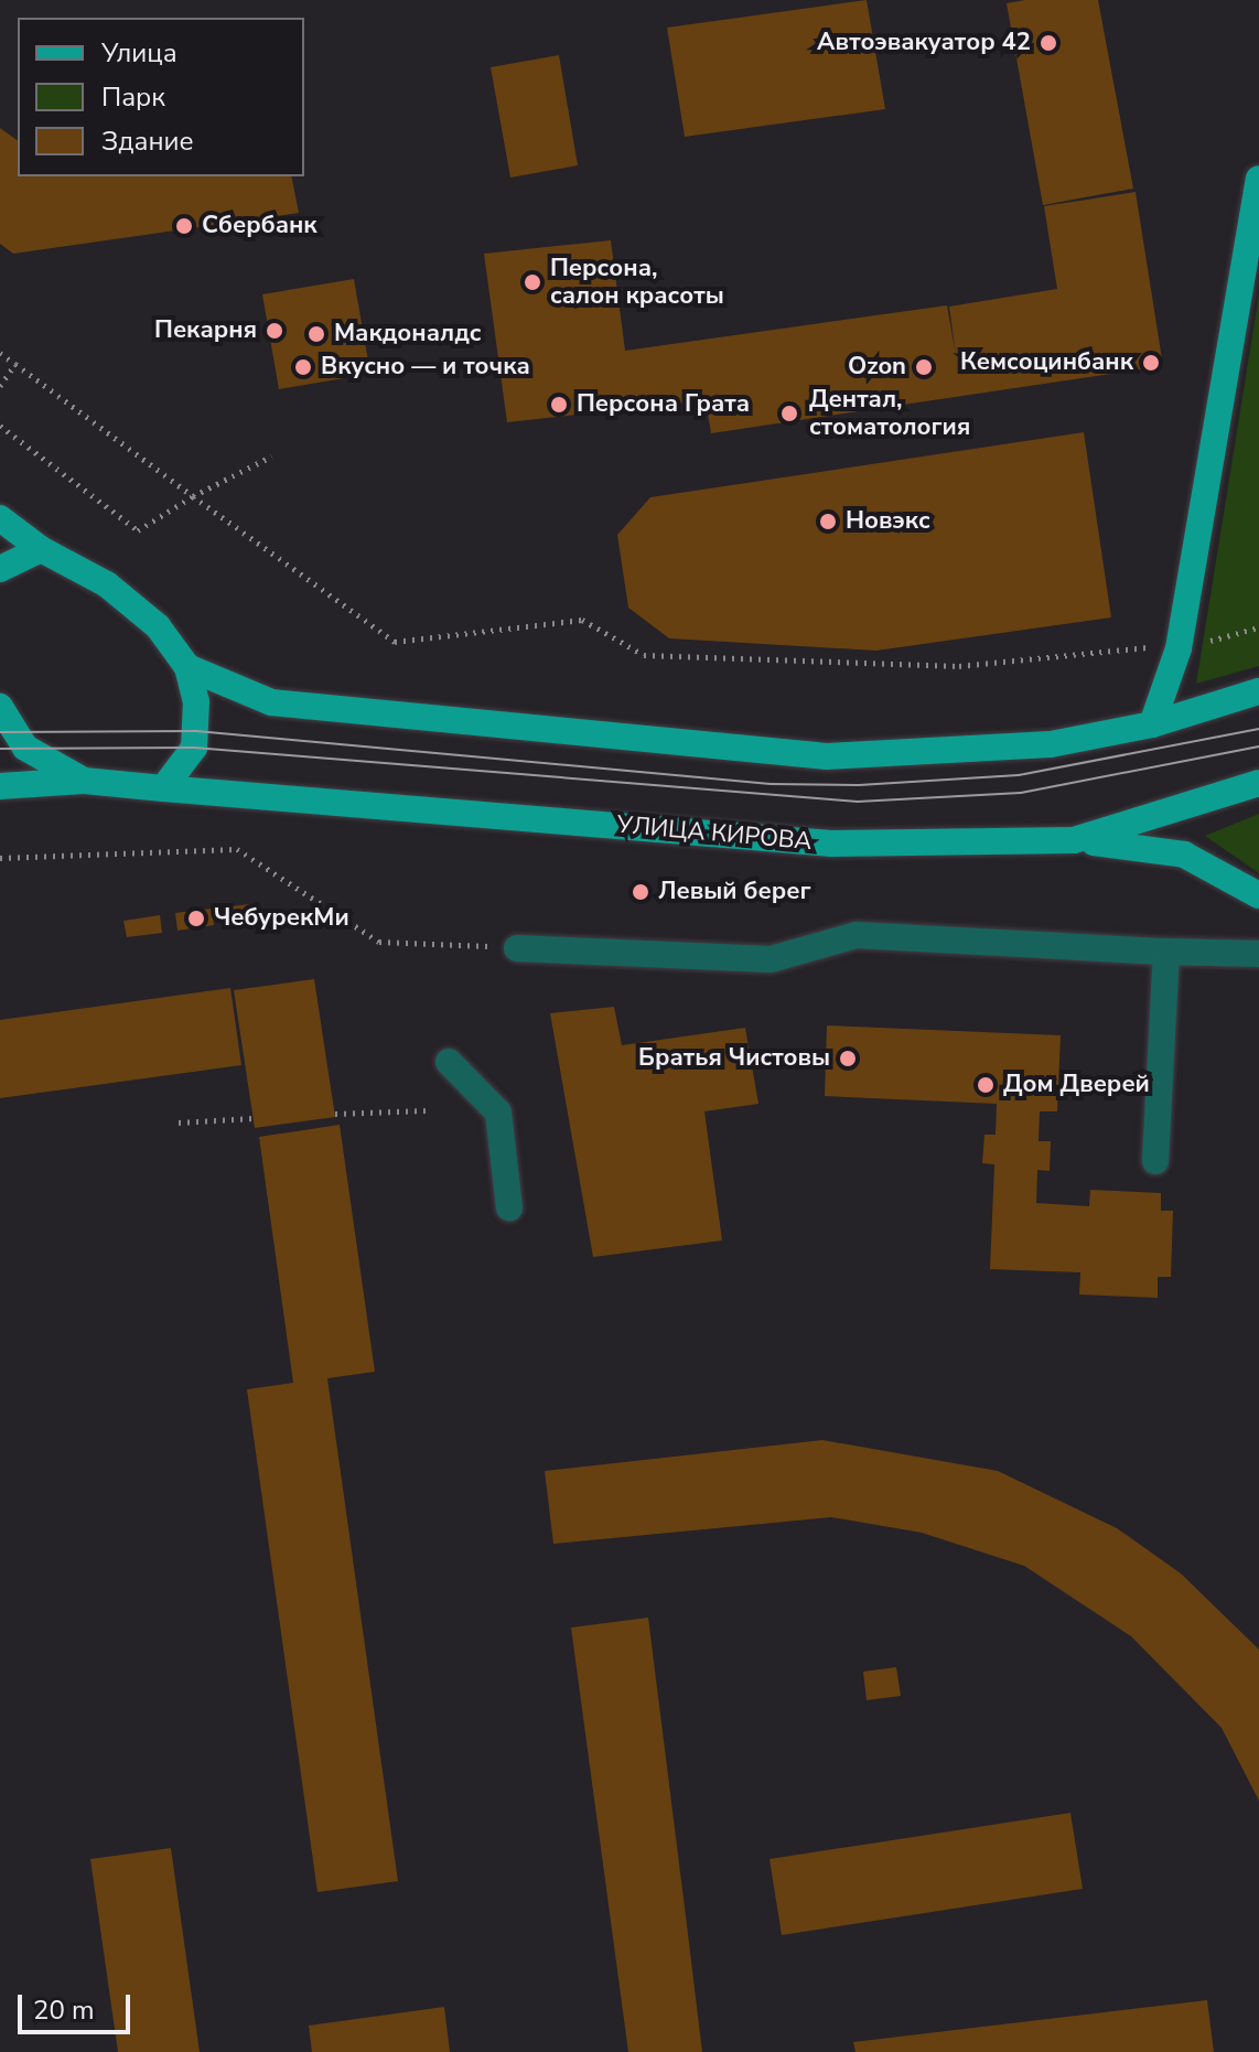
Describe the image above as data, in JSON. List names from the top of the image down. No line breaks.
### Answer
{"streets":{"main road":["УЛИЦА КИРОВА"]},"places":["Автоэвакуатор 42","Сбербанк","Персона, салон красоты","Пекарня","Макдоналдс","Кемсоцинбанк","Вкусно — и точка","Ozon","Персона Грата","Дентал, стоматология","Новэкс","Левый берег","ЧебурекМи","Братья Чистовы","Дом Дверей"],"legend":["Улица","Парк","Здание"],"scale_bar":"20 m"}
